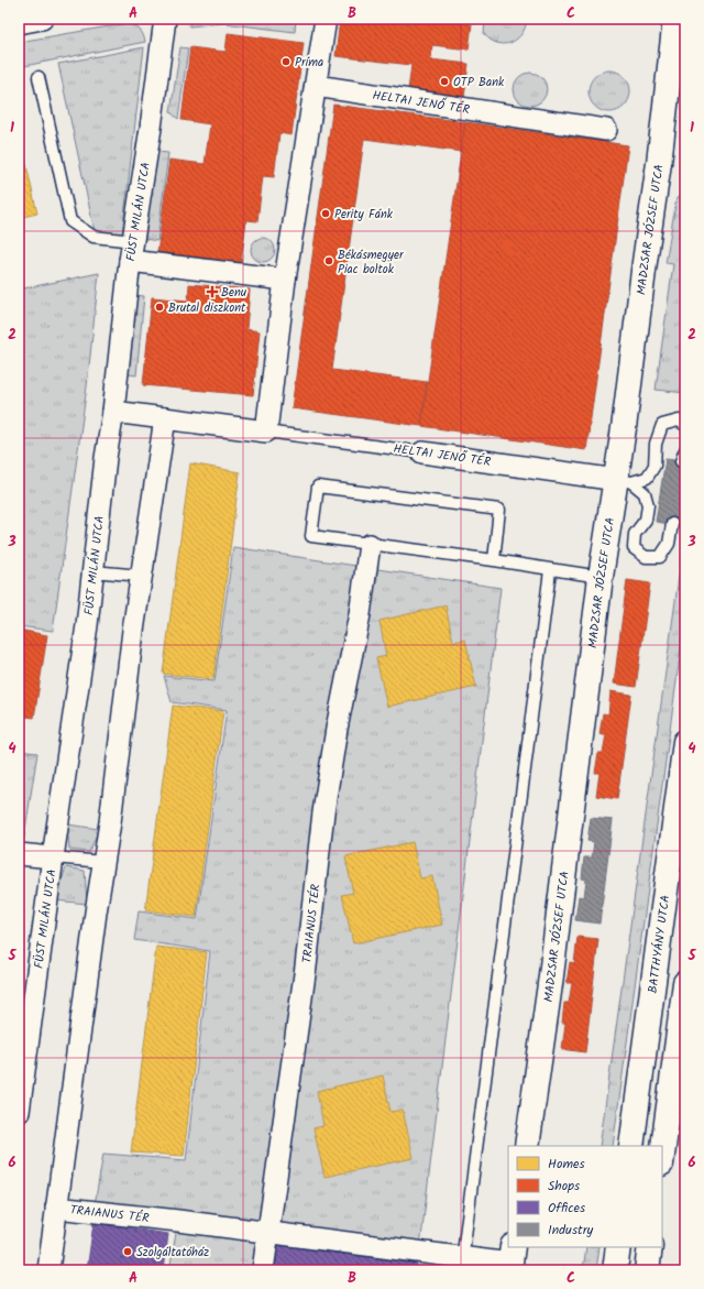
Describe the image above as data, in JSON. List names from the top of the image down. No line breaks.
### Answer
{"streets":{"street":["HELTAI JENŐ TÉR","FÜST MILÁN UTCA","MADZSAR JÓZSEF UTCA","TRAIANUS TÉR","BATTHYÁNY UTCA"]},"crossings":[["HELTAI JENŐ TÉR","FÜST MILÁN UTCA"],["HELTAI JENŐ TÉR","MADZSAR JÓZSEF UTCA"]],"places":{"other":["Príma","OTP Bank","Perity Fánk","Békásmegyer Piac boltok","Brutal diszkont","Szolgáltatóház"],"health":["Benu"]},"legend":["Homes","Shops","Offices","Industry"],"grid":{"columns":["A","B","C"],"rows":["1","2","3","4","5","6"]}}
